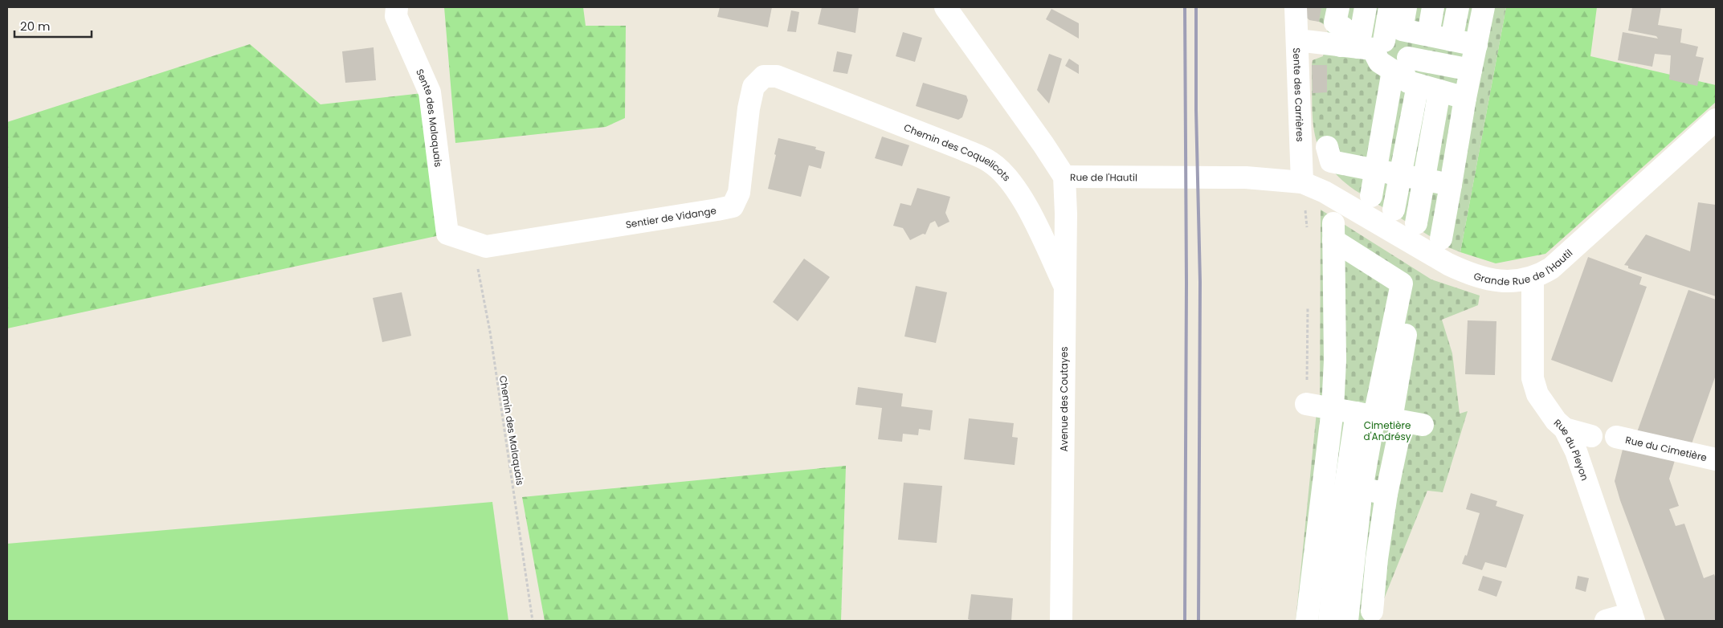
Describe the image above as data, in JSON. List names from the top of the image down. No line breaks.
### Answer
{"streets":{"street":["Sente des Carrières","Sente des Malaquais","Chemin des Coquelicots","Rue de l'Hautil","Sentier de Vidange","Grande Rue de l'Hautil","Avenue des Coutayes","Rue du Cimetière","Rue du Pleyon"],"path":["Chemin des Malaquais"]},"crossings":[["Sente des Carrières","Rue de l'Hautil"],["Sente des Carrières","Grande Rue de l'Hautil"],["Sente des Malaquais","Sentier de Vidange"],["Chemin des Coquelicots","Sentier de Vidange"],["Chemin des Coquelicots","Avenue des Coutayes"],["Rue de l'Hautil","Grande Rue de l'Hautil"],["Rue de l'Hautil","Avenue des Coutayes"],["Sentier de Vidange","Chemin des Malaquais"],["Grande Rue de l'Hautil","Rue du Pleyon"]],"parks":["Cimetière d'Andrésy"],"scale_bar":"20 m"}
